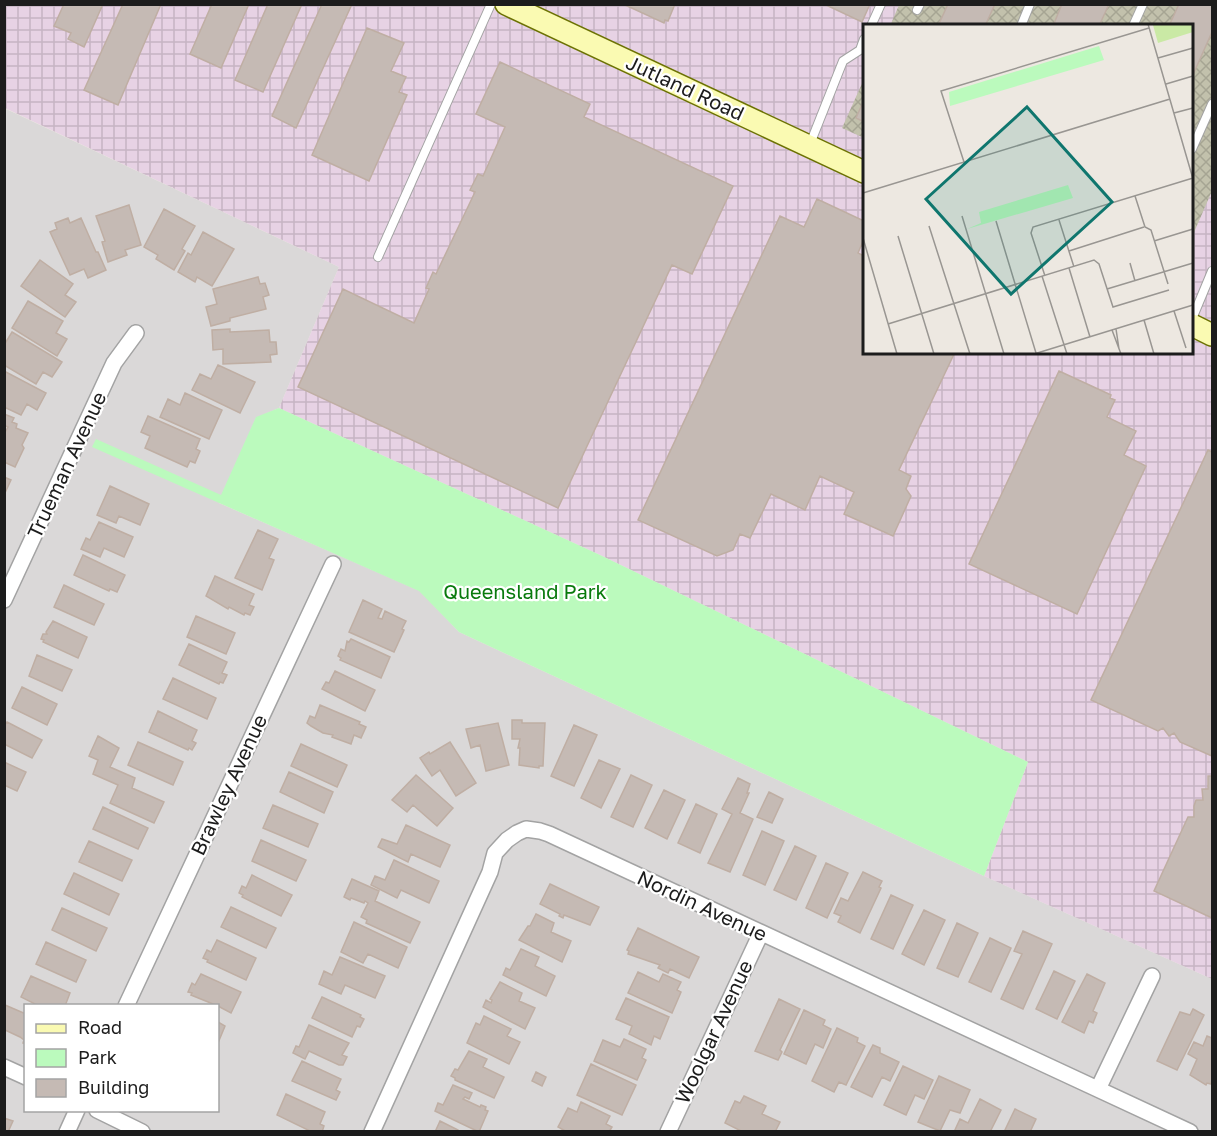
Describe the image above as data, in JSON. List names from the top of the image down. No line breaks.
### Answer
{"streets":{"street":["Jutland Road","Trueman Avenue","Brawley Avenue","Nordin Avenue","Woolgar Avenue"]},"crossings":[["Nordin Avenue","Woolgar Avenue"]],"parks":["Queensland Park"],"legend":["Road","Park","Building"]}
